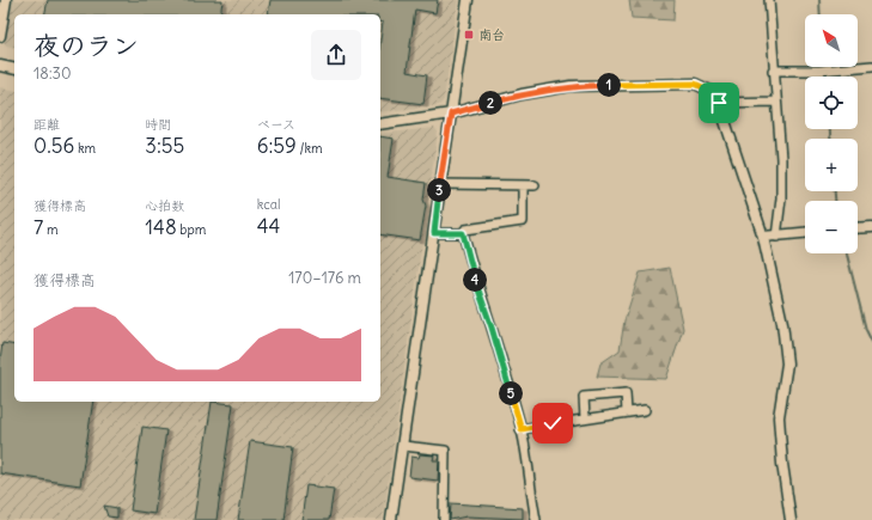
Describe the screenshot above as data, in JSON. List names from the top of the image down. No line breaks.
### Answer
{"places":{"transit":["南台"]},"north":"top left","page":{"map_buttons":["+","−"],"heading":["夜のラン","18:30"],"pins":["1","2","3","4","5"],"stats":[["距離","0.56 km"],["時間","3:55"],["ペース","6:59 /km"],["獲得標高","7 m"],["心拍数","148 bpm"],["kcal","44"]],"chart":["獲得標高","170–176 m"]}}
